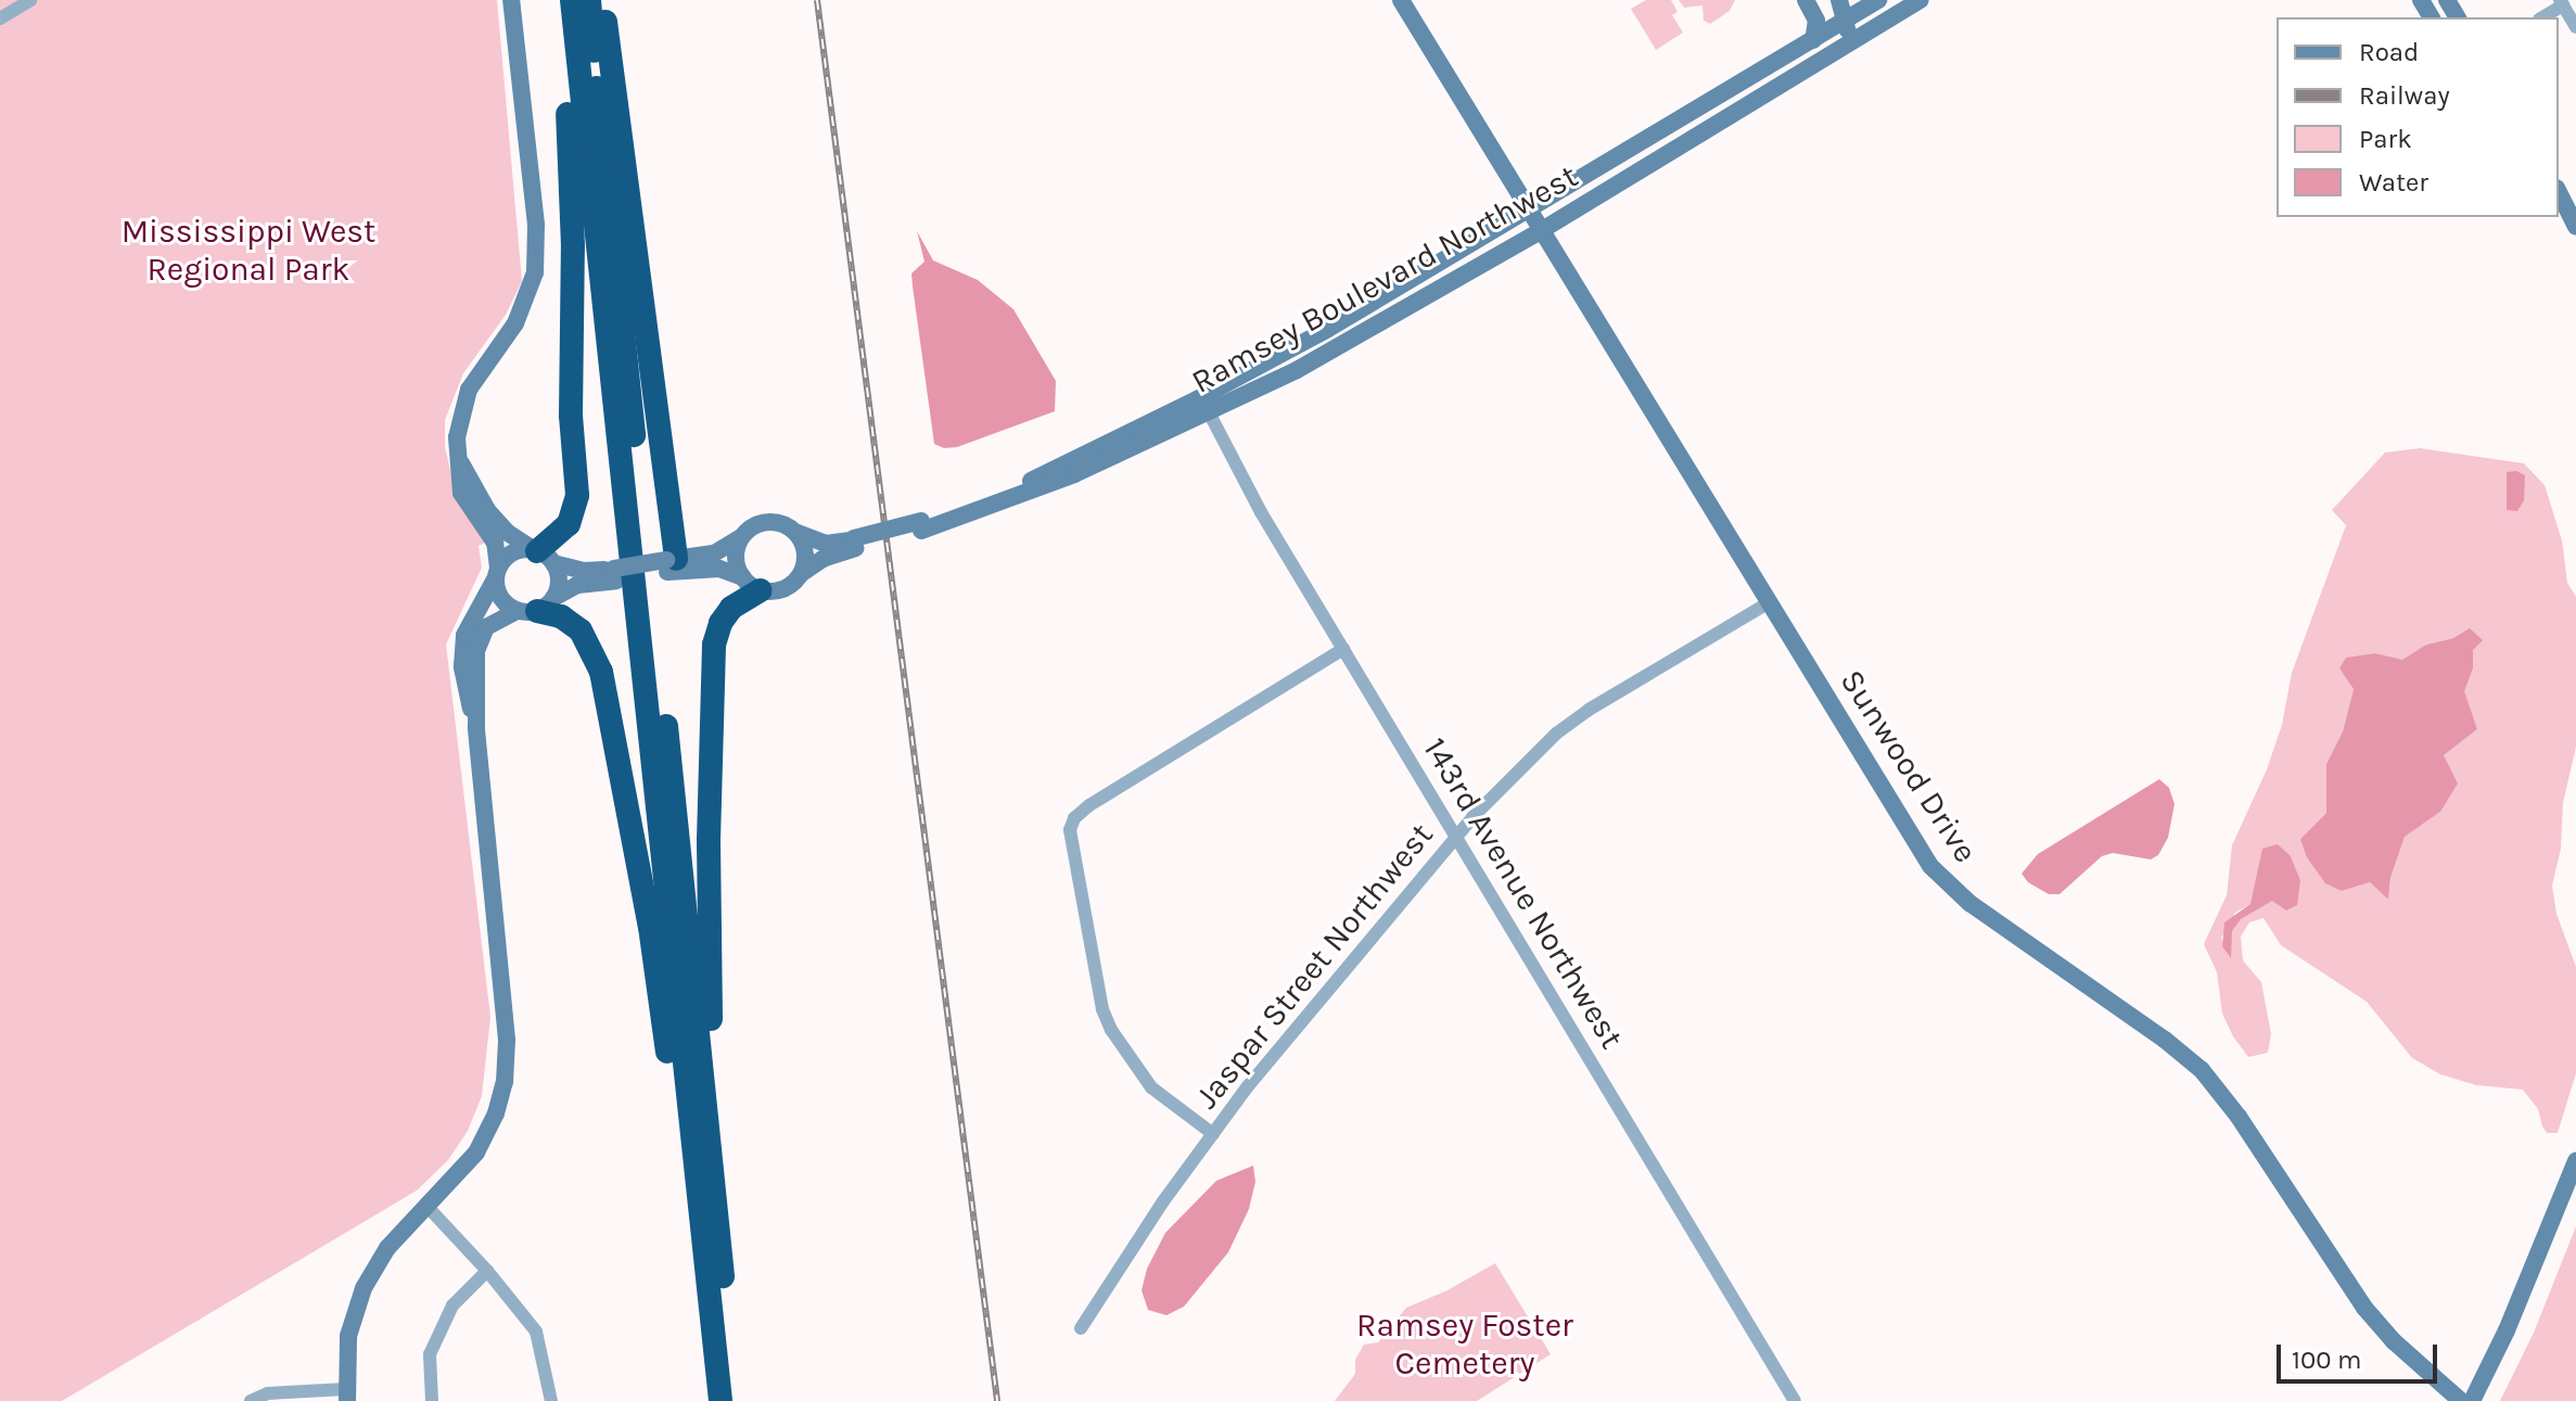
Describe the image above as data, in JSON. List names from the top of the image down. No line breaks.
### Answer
{"streets":{"street":["Ramsey Boulevard Northwest","Sunwood Drive","143rd Avenue Northwest","Jaspar Street Northwest"]},"crossings":[["Ramsey Boulevard Northwest","Sunwood Drive"],["Ramsey Boulevard Northwest","143rd Avenue Northwest"],["Sunwood Drive","Jaspar Street Northwest"],["143rd Avenue Northwest","Jaspar Street Northwest"]],"parks":["Mississippi West Regional Park","Ramsey Foster Cemetery"],"legend":["Road","Railway","Park","Water"],"scale_bar":"100 m"}
